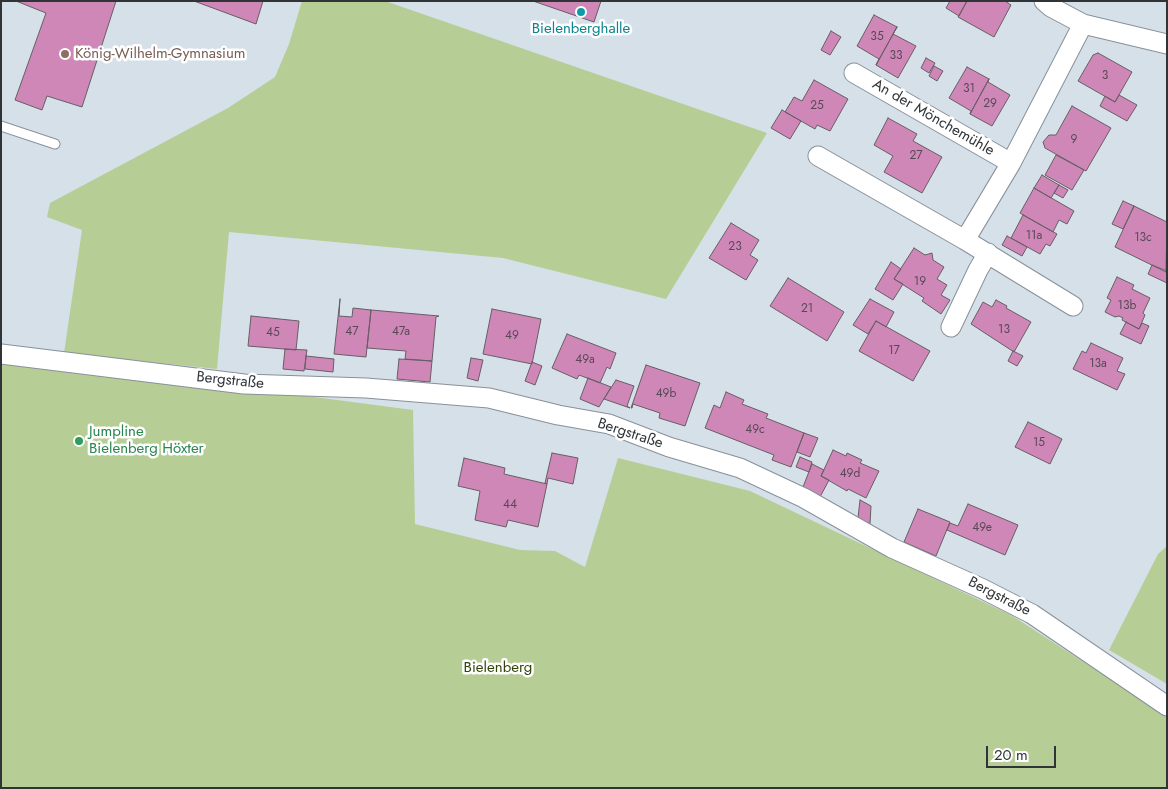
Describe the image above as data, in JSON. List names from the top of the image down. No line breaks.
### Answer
{"streets":{"street":["An der Mönchemühle","Bergstraße"]},"parks":["Bielenberg"],"places":["Bielenberghalle","König-Wilhelm-Gymnasium","Jumpline Bielenberg Höxter"],"house_numbers":["35","33","3","31","29","25","9","27","11a","13c","23","19","13b","21","13","47","47a","45","49","17","49a","13a","49b","49c","15","49d","44","49e"],"scale_bar":"20 m"}
